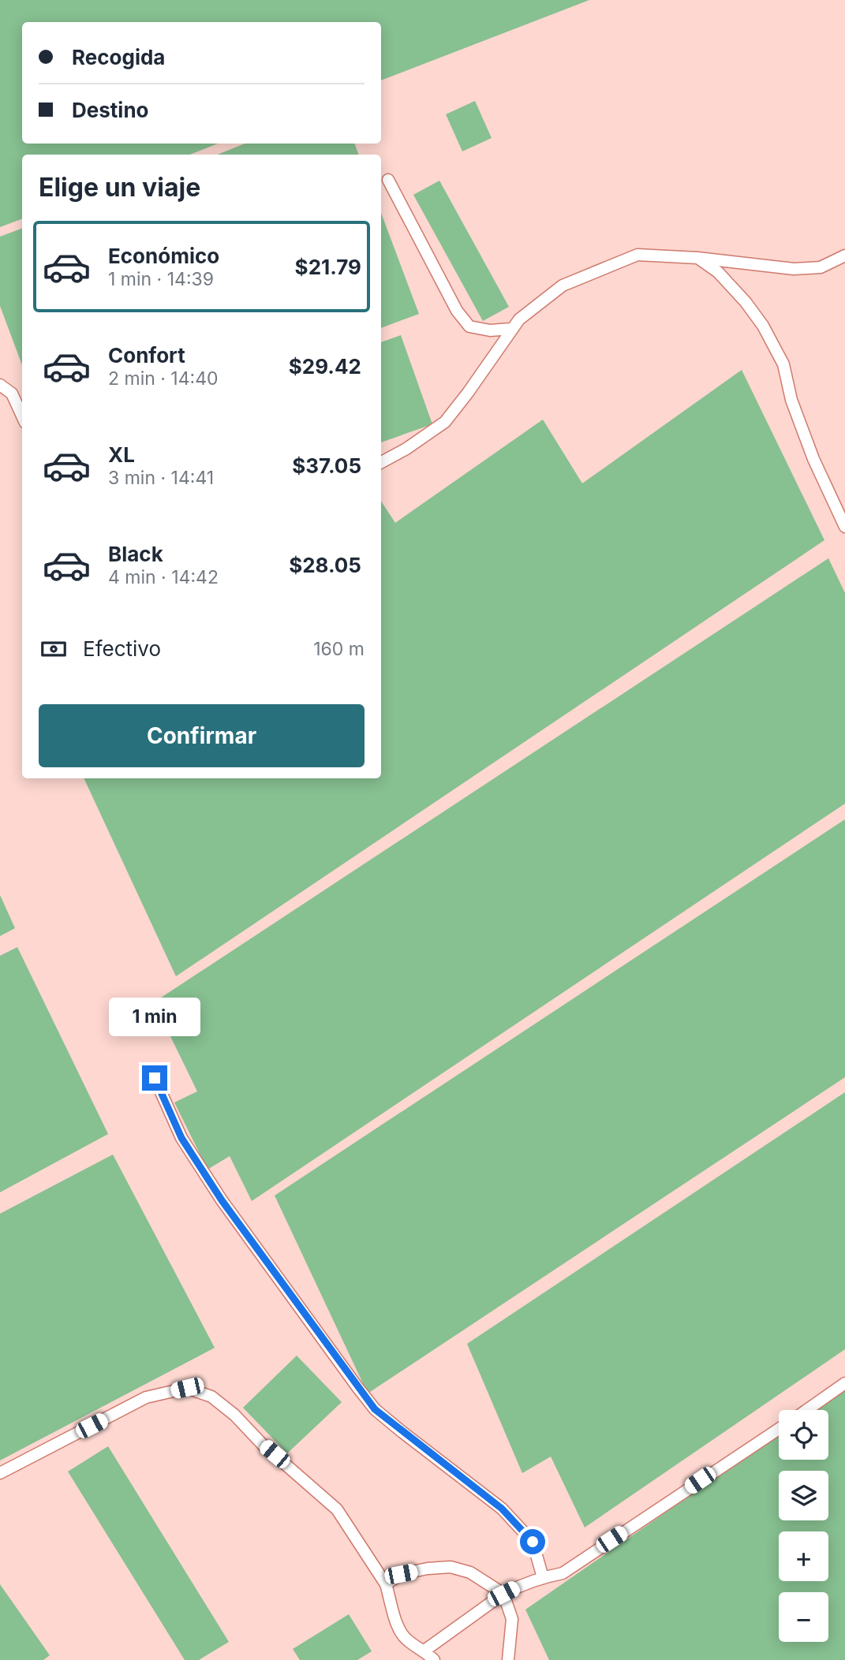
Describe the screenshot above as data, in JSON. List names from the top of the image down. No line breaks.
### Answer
{"page":{"banner":["Recogida","Destino"],"heading":"Elige un viaje","list":[{"name":"Económico","note":"1 min · 14:39","value":"$21.79"},{"name":"Confort","note":"2 min · 14:40","value":"$29.42"},{"name":"XL","note":"3 min · 14:41","value":"$37.05"},{"name":"Black","note":"4 min · 14:42","value":"$28.05"}],"pay":["Efectivo","160 m"],"buttons":"Confirmar","bubble":"1 min","map_buttons":["+","−"]}}
